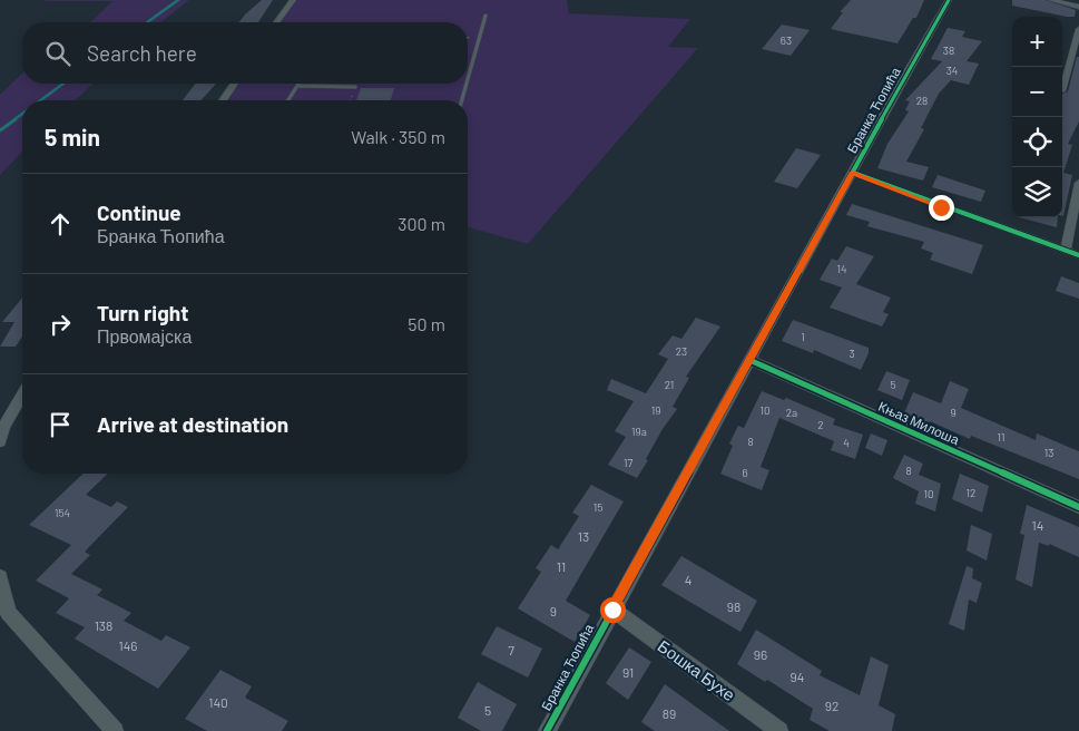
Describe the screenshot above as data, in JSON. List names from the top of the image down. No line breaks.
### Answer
{"streets":{"street":["Бранка Ћопића","Књаз Милоша","Бошка Бухе"]},"crossings":[["Бранка Ћопића","Књаз Милоша"],["Бранка Ћопића","Бошка Бухе"]],"house_numbers":["63","38","34","28","14","1","23","3","21","5","19","10","2a","9","2","19a","11","8","4","13","17","8","6","12","10","15","154","14","13","11","4","98","9","138","146","7","96","91","94","140","92","5","89"],"page":{"map_buttons":["+","−"],"search":"Search here","heading":["5 min","Walk · 350 m"],"list":[["Continue","Бранка Ћопића","300 m"],["Turn right","Првомајска","50 m"],"Arrive at destination"]}}
